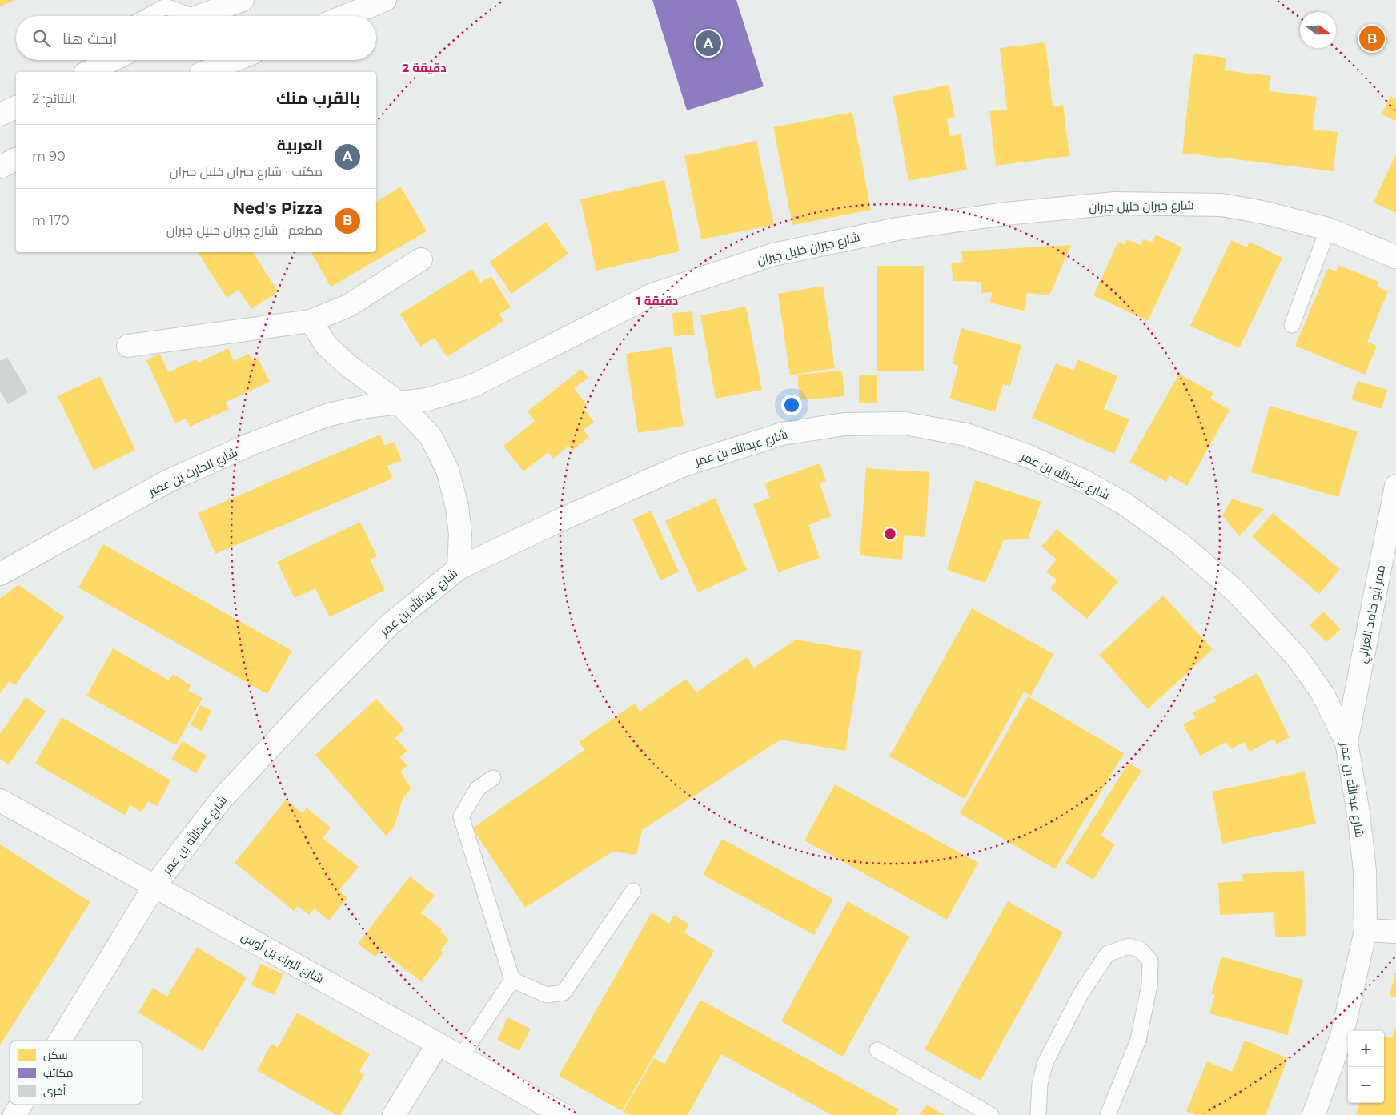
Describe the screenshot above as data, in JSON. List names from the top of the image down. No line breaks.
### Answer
{"streets":{"street":["شارع جبران خليل جبران","شارع عبدالله بن عمر","شارع الحارث بن عمير","ممر أبو حامد الغزالي","شارع البراء بن أوس"]},"crossings":[["شارع جبران خليل جبران","شارع الحارث بن عمير"],["شارع عبدالله بن عمر","ممر أبو حامد الغزالي"],["شارع عبدالله بن عمر","شارع البراء بن أوس"]],"legend":["سكن","مكاتب","أخرى"],"north":"right","page":{"search":"ابحث هنا","pins":["B","A"],"heading":["بالقرب منك","النتائج: 2"],"list":[{"mark":"A","name":"العربية","note":"مكتب · شارع جبران خليل جبران","value":"90 m"},{"mark":"B","name":"Ned's Pizza","note":"مطعم · شارع جبران خليل جبران","value":"170 m"}],"map_buttons":["+","−"]},"rings":["2 دقيقة","1 دقيقة"]}
